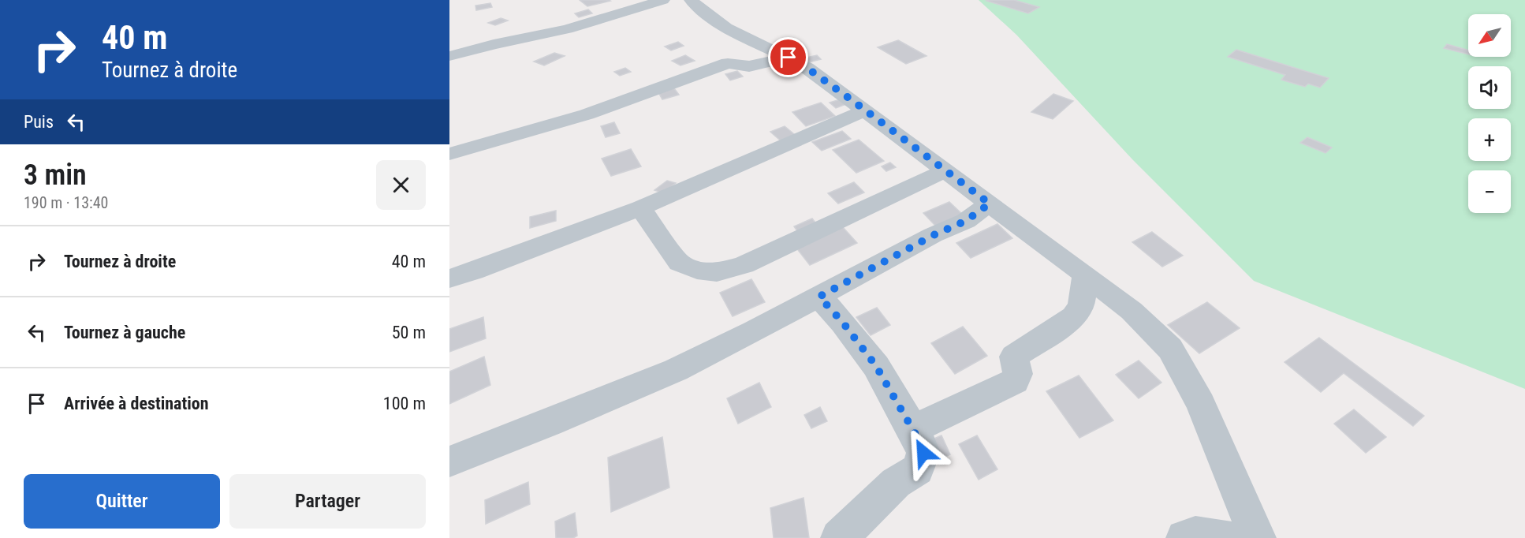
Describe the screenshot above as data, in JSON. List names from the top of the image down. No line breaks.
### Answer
{"north":"bottom left","page":{"turn":["40 m","Tournez à droite"],"map_buttons":["+","−"],"then":"Puis","heading":["3 min","190 m · 13:40"],"list":[{"name":"Tournez à droite","value":"40 m"},{"name":"Tournez à gauche","value":"50 m"},{"name":"Arrivée à destination","value":"100 m"}],"buttons":["Quitter","Partager"]}}
